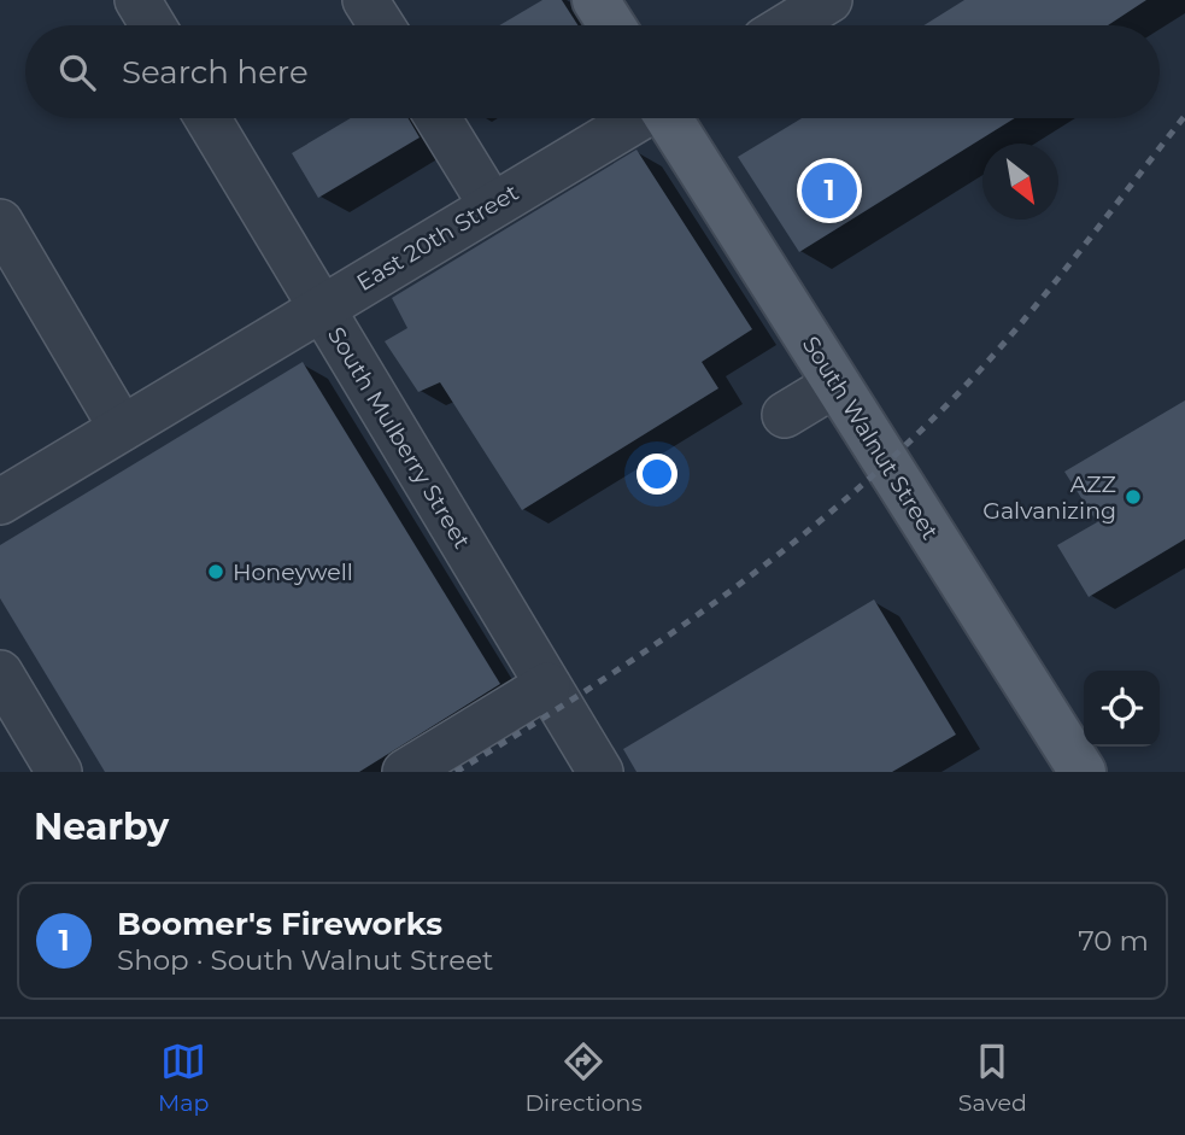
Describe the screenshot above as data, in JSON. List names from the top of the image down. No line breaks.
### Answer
{"streets":{"main road":["South Walnut Street"],"street":["East 20th Street","South Mulberry Street"]},"crossings":[["East 20th Street","South Mulberry Street"]],"places":["AZZ Galvanizing","Honeywell"],"north":"bottom right","page":{"search":"Search here","pins":"1","heading":"Nearby","list":[{"mark":"1","name":"Boomer's Fireworks","note":"Shop · South Walnut Street","value":"70 m"}],"nav":["Map","Directions","Saved"]}}
